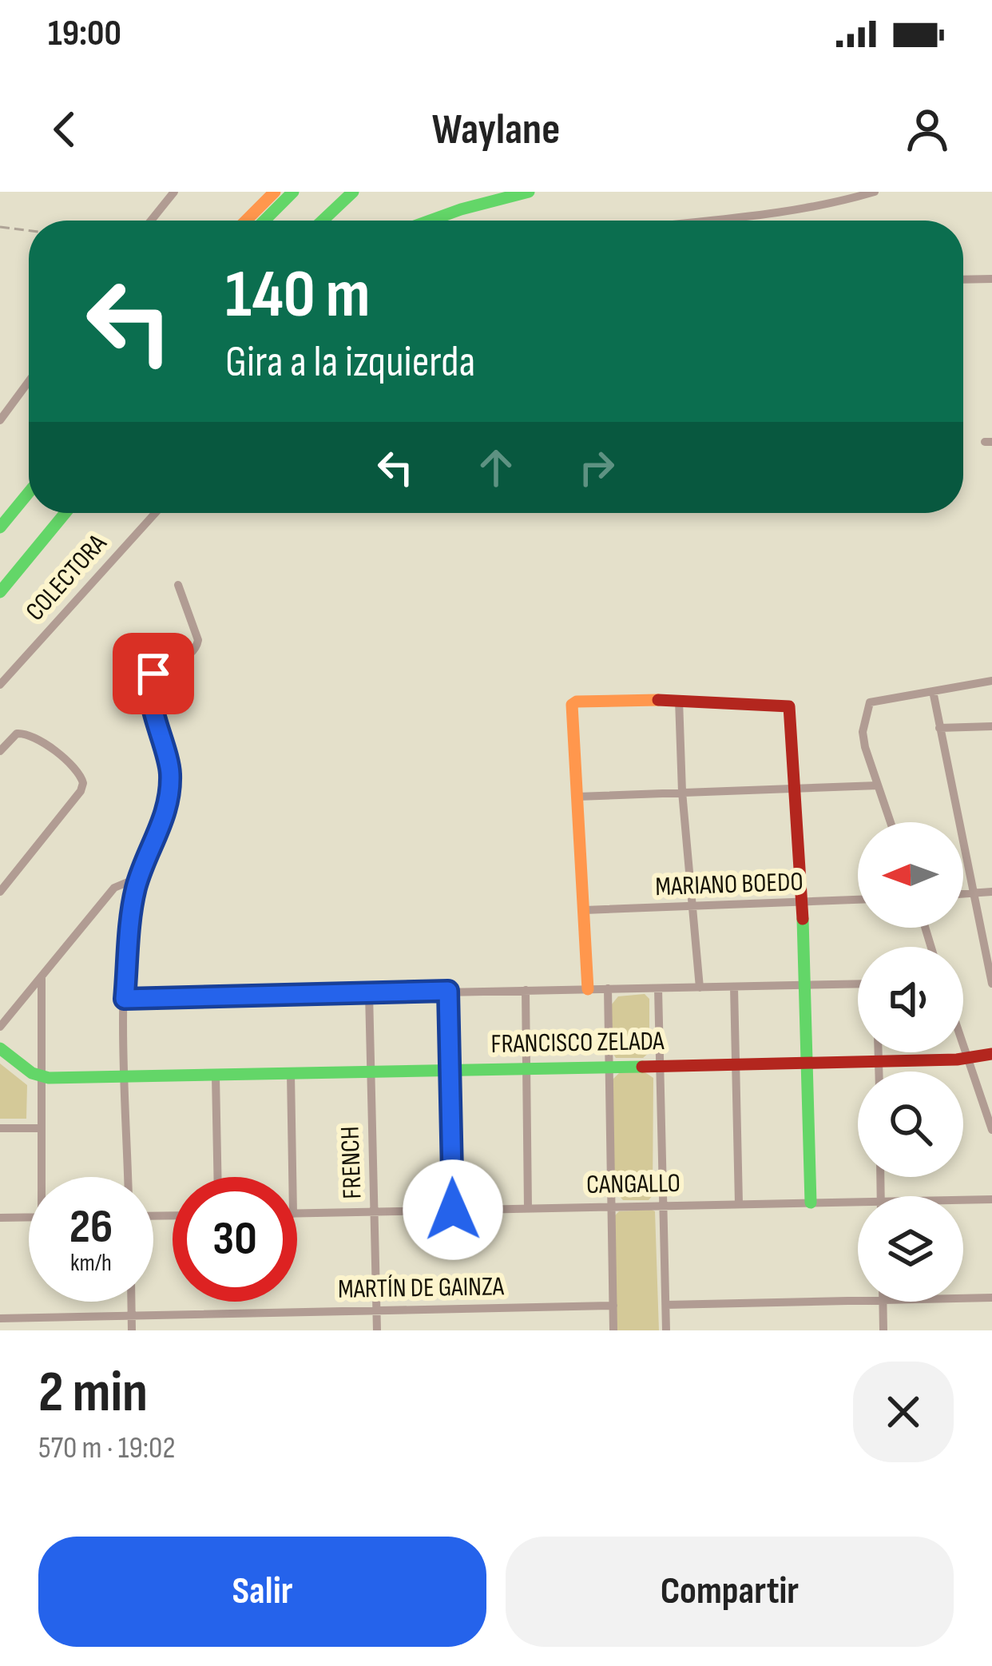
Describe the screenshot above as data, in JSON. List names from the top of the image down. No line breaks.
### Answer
{"streets":{"main road":["FRANCISCO ZELADA"],"street":["COLECTORA","MARIANO BOEDO","FRENCH","CANGALLO","MARTÍN DE GAINZA"]},"crossings":[["FRANCISCO ZELADA","FRENCH"],["FRENCH","CANGALLO"],["FRENCH","MARTÍN DE GAINZA"]],"north":"left","page":{"status":"19:00","header":"Waylane","turn":["140 m","Gira a la izquierda"],"speed":"26 km/h","limit":"30","heading":["2 min","570 m · 19:02"],"buttons":["Salir","Compartir"]}}
